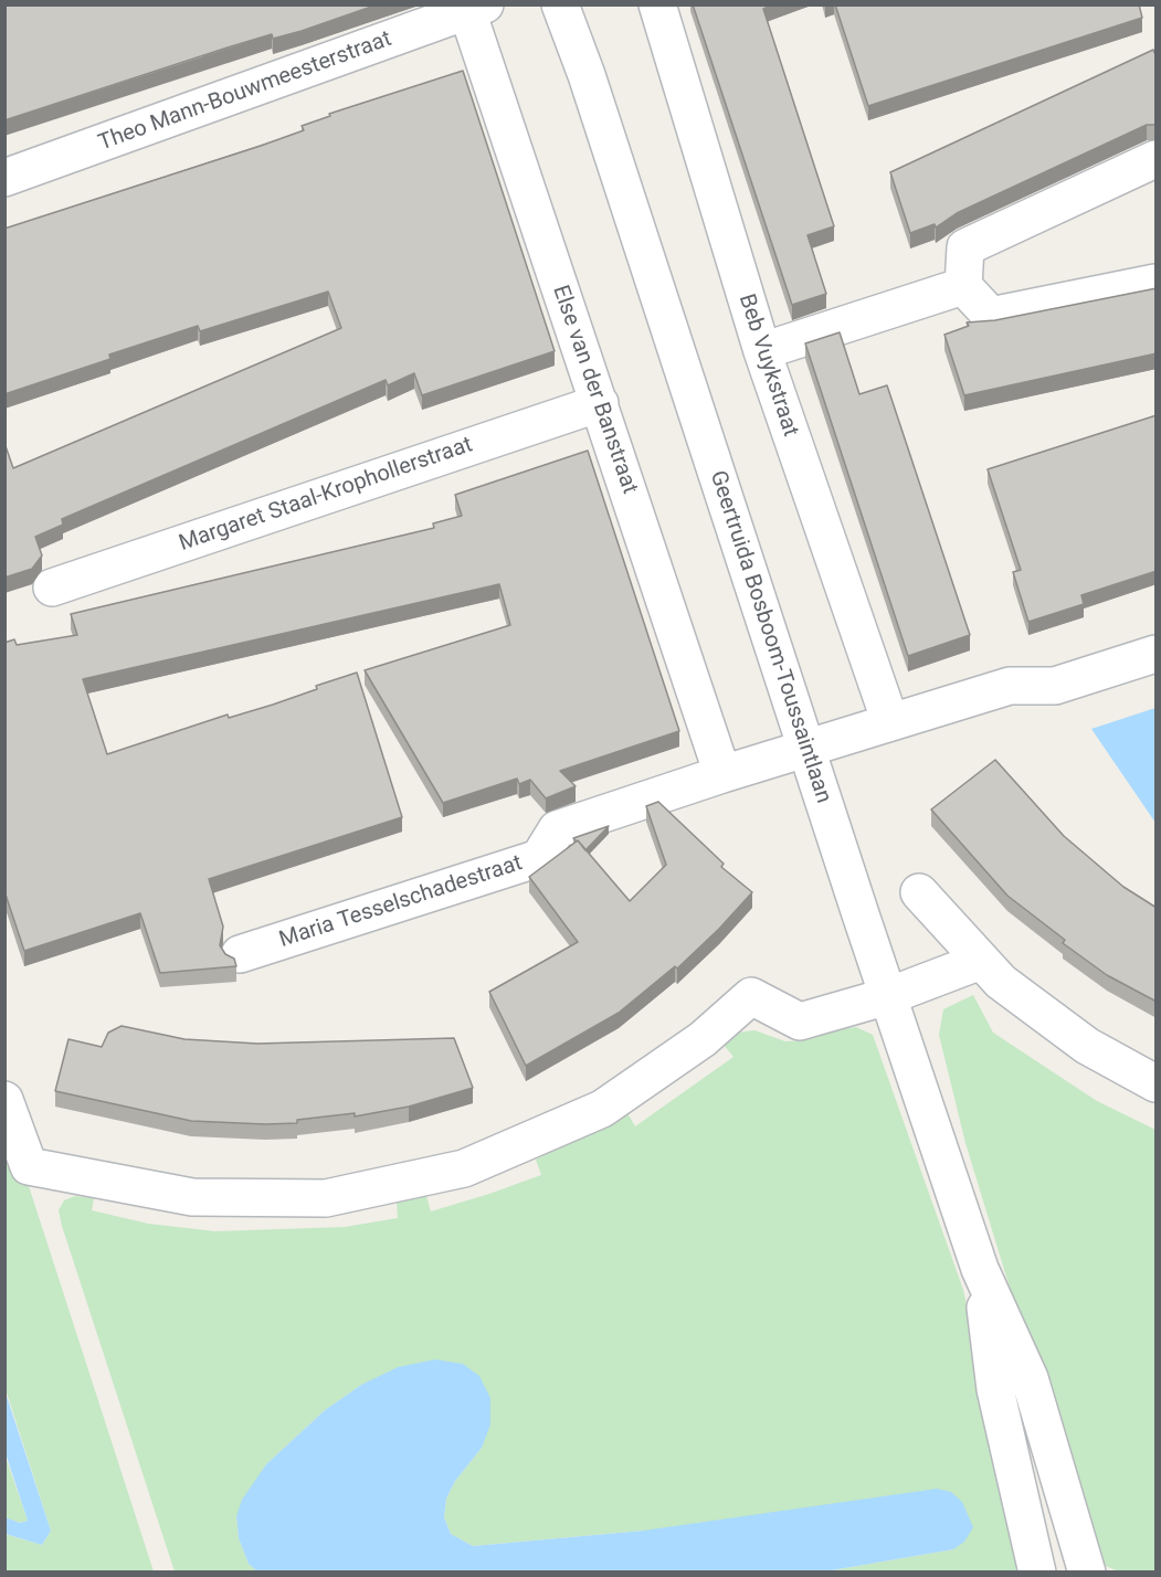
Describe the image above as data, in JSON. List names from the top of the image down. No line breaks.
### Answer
{"streets":{"street":["Theo Mann-Bouwmeesterstraat","Beb Vuykstraat","Else van der Banstraat","Margaret Staal-Krophollerstraat","Geertruida Bosboom-Toussaintlaan","Maria Tesselschadestraat"]},"crossings":[["Theo Mann-Bouwmeesterstraat","Else van der Banstraat"],["Beb Vuykstraat","Maria Tesselschadestraat"],["Else van der Banstraat","Margaret Staal-Krophollerstraat"],["Else van der Banstraat","Maria Tesselschadestraat"],["Geertruida Bosboom-Toussaintlaan","Maria Tesselschadestraat"]]}
